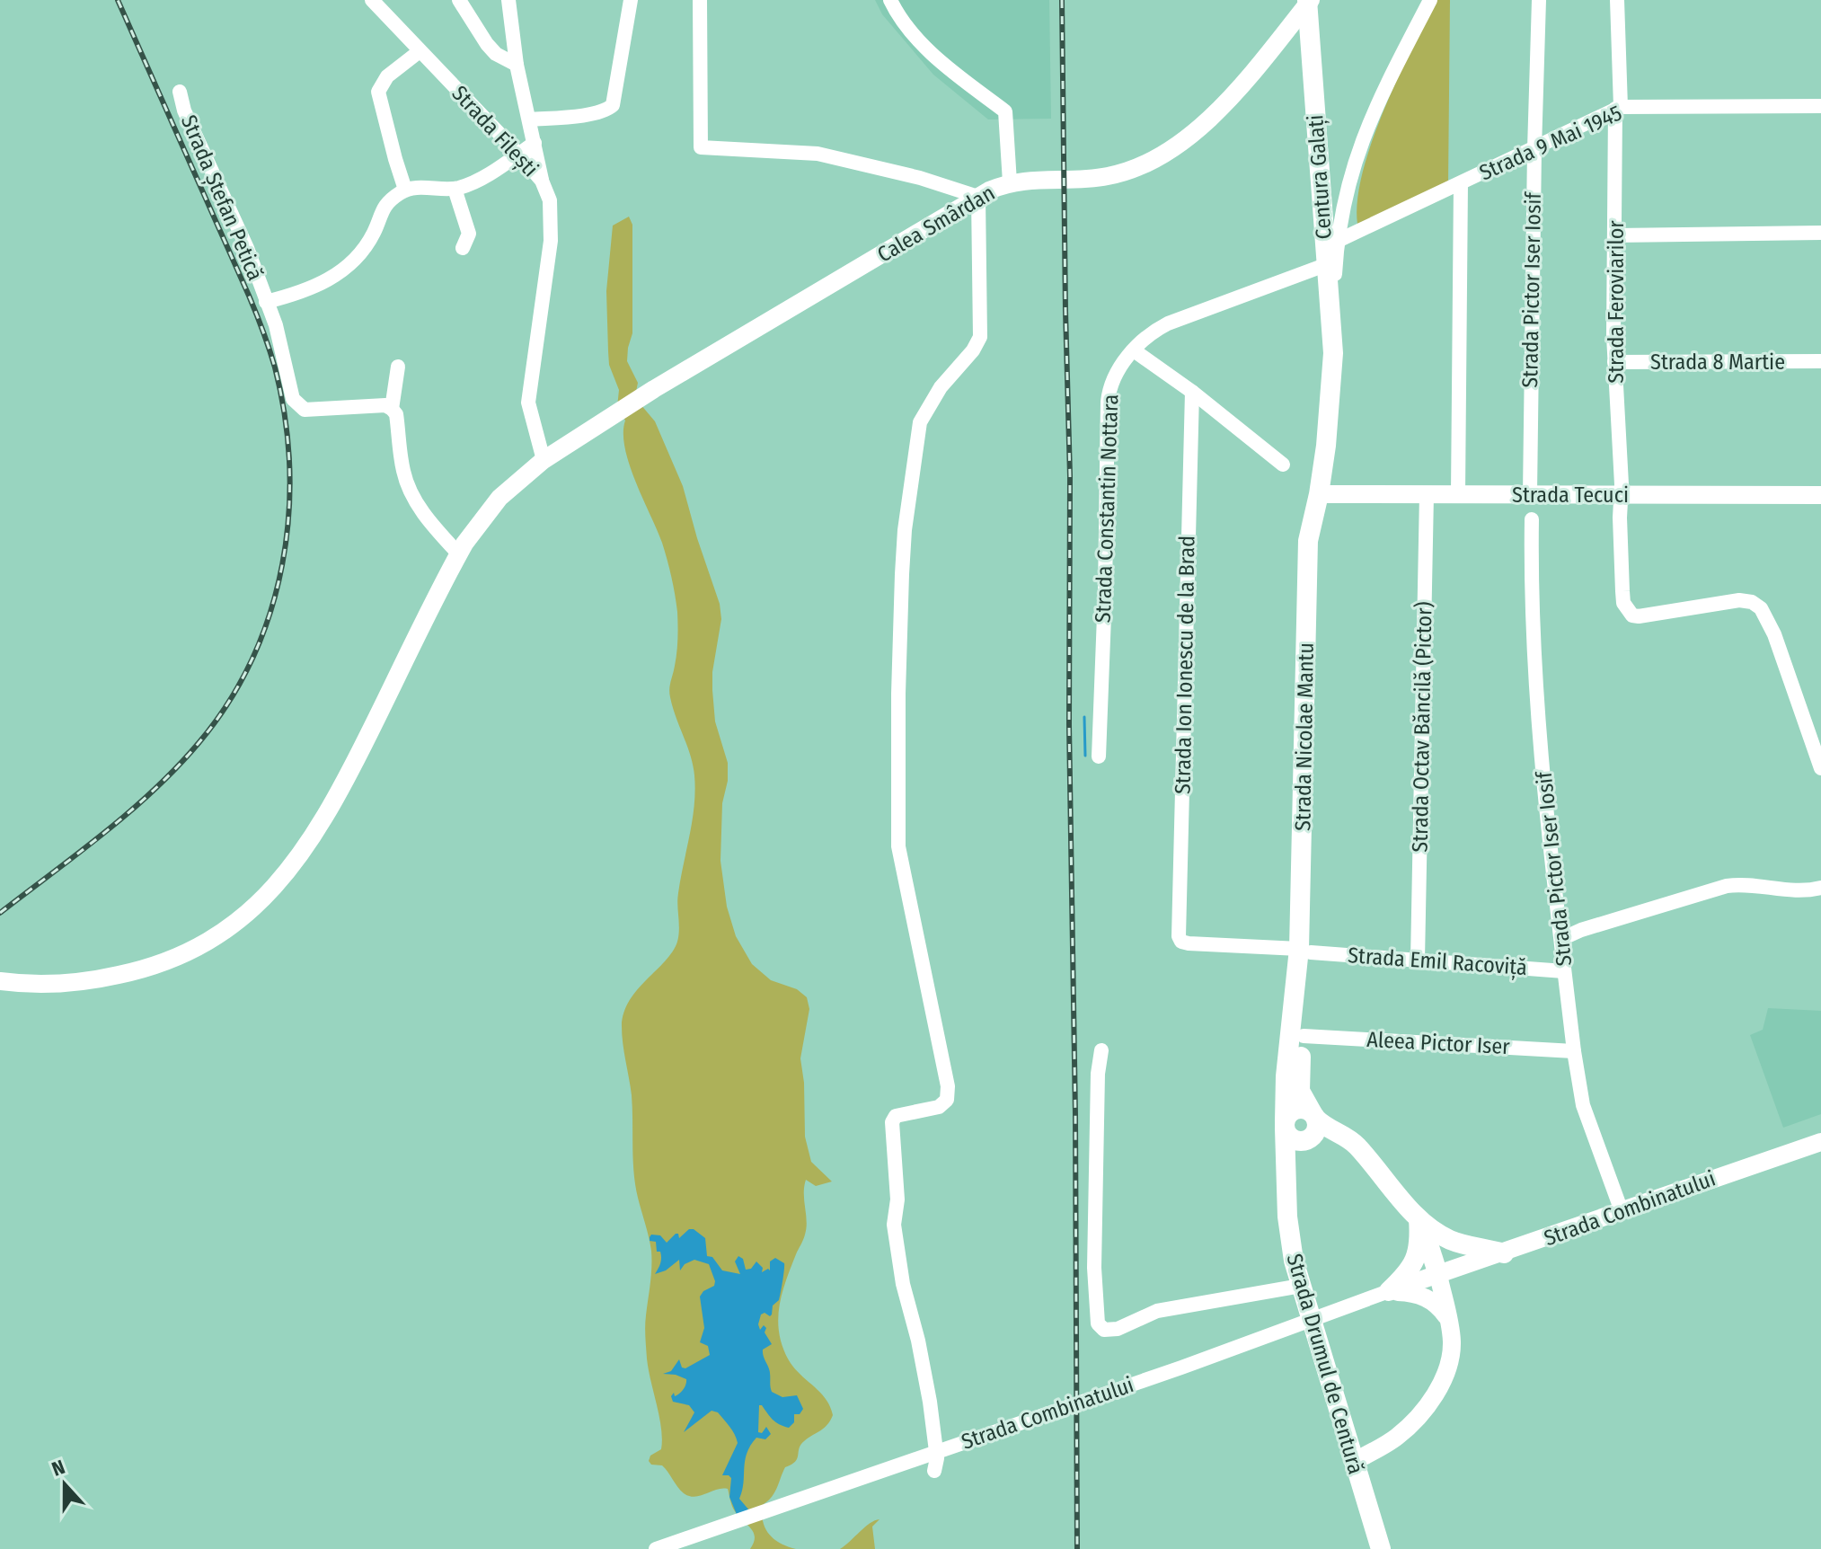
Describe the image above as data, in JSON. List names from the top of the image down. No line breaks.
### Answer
{"streets":{"highway":["Centura Galați","Strada Drumul de Centură"],"main road":["Calea Smârdan","Strada Tecuci","Strada Combinatului"],"street":["Strada Filești","Strada 9 Mai 1945","Strada Ștefan Petică","Strada Pictor Iser Iosif","Strada Feroviarilor","Strada 8 Martie","Strada Constantin Nottara","Strada Ion Ionescu de la Brad","Strada Octav Băncilă (Pictor)","Strada Emil Racoviță","Aleea Pictor Iser"]},"crossings":[["Strada Filești","Calea Smârdan"],["Strada 9 Mai 1945","Strada Pictor Iser Iosif"],["Strada 9 Mai 1945","Strada Feroviarilor"],["Centura Galați","Calea Smârdan"],["Centura Galați","Strada Constantin Nottara"],["Strada Pictor Iser Iosif","Strada Tecuci"],["Strada Pictor Iser Iosif","Strada Emil Racoviță"],["Strada Pictor Iser Iosif","Aleea Pictor Iser"],["Strada Pictor Iser Iosif","Strada Combinatului"],["Strada Feroviarilor","Strada 8 Martie"],["Strada Feroviarilor","Strada Tecuci"],["Strada Tecuci","Strada Octav Băncilă (Pictor)"],["Strada Ion Ionescu de la Brad","Strada Emil Racoviță"],["Strada Octav Băncilă (Pictor)","Strada Emil Racoviță"]],"north":"top"}
